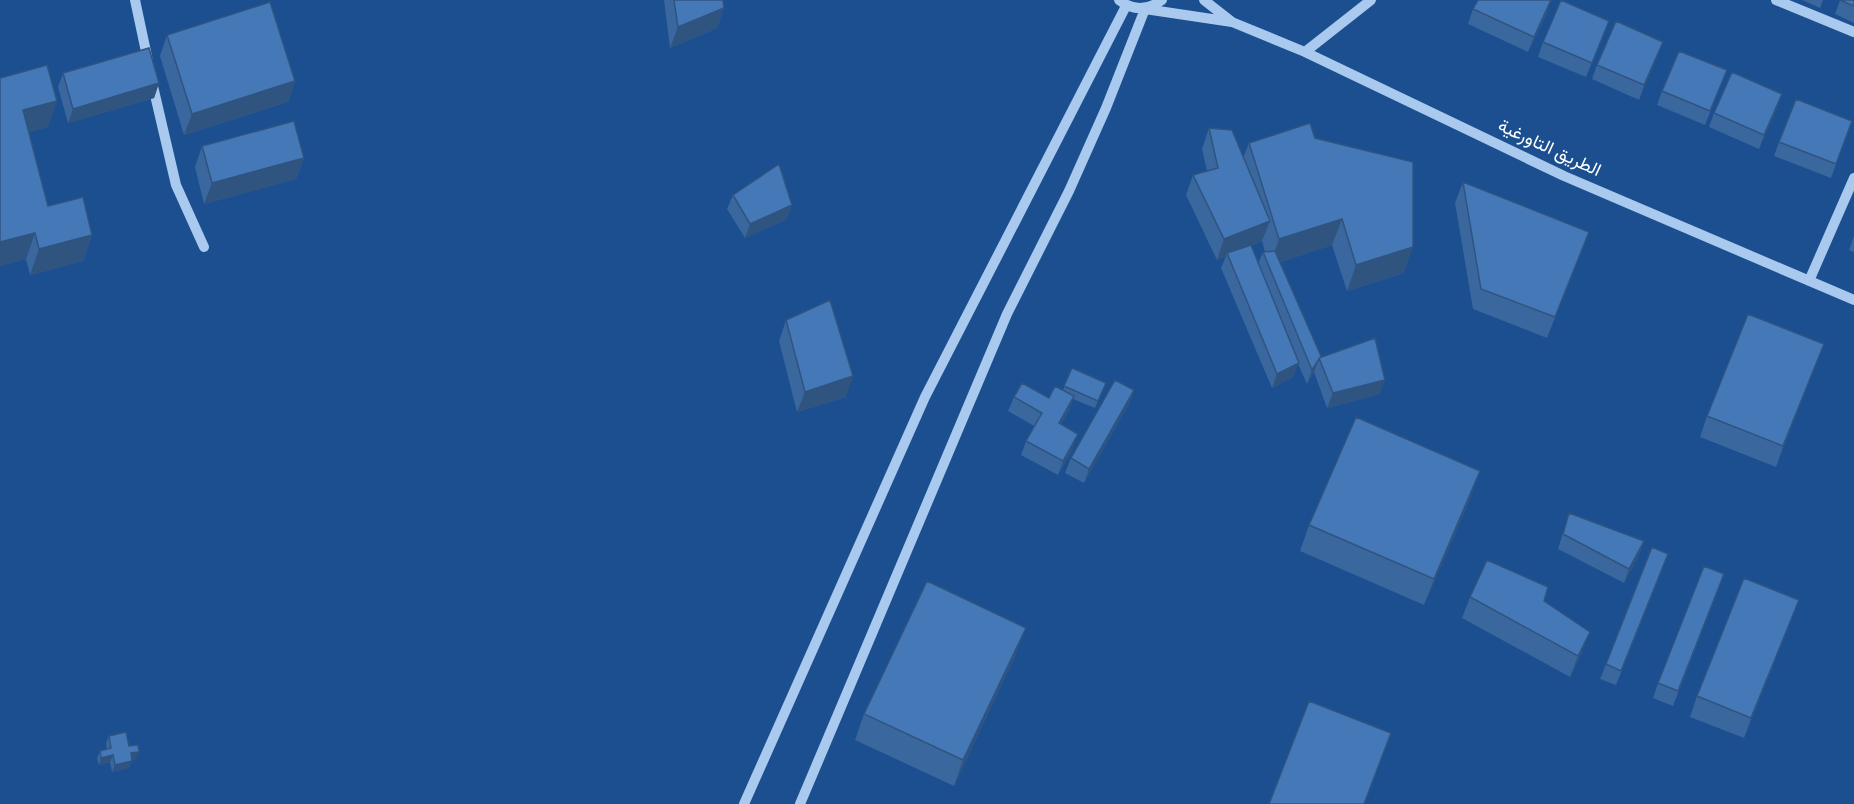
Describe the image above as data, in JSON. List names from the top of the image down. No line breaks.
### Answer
{"streets":{"street":["الطريق التاورغية"]}}
